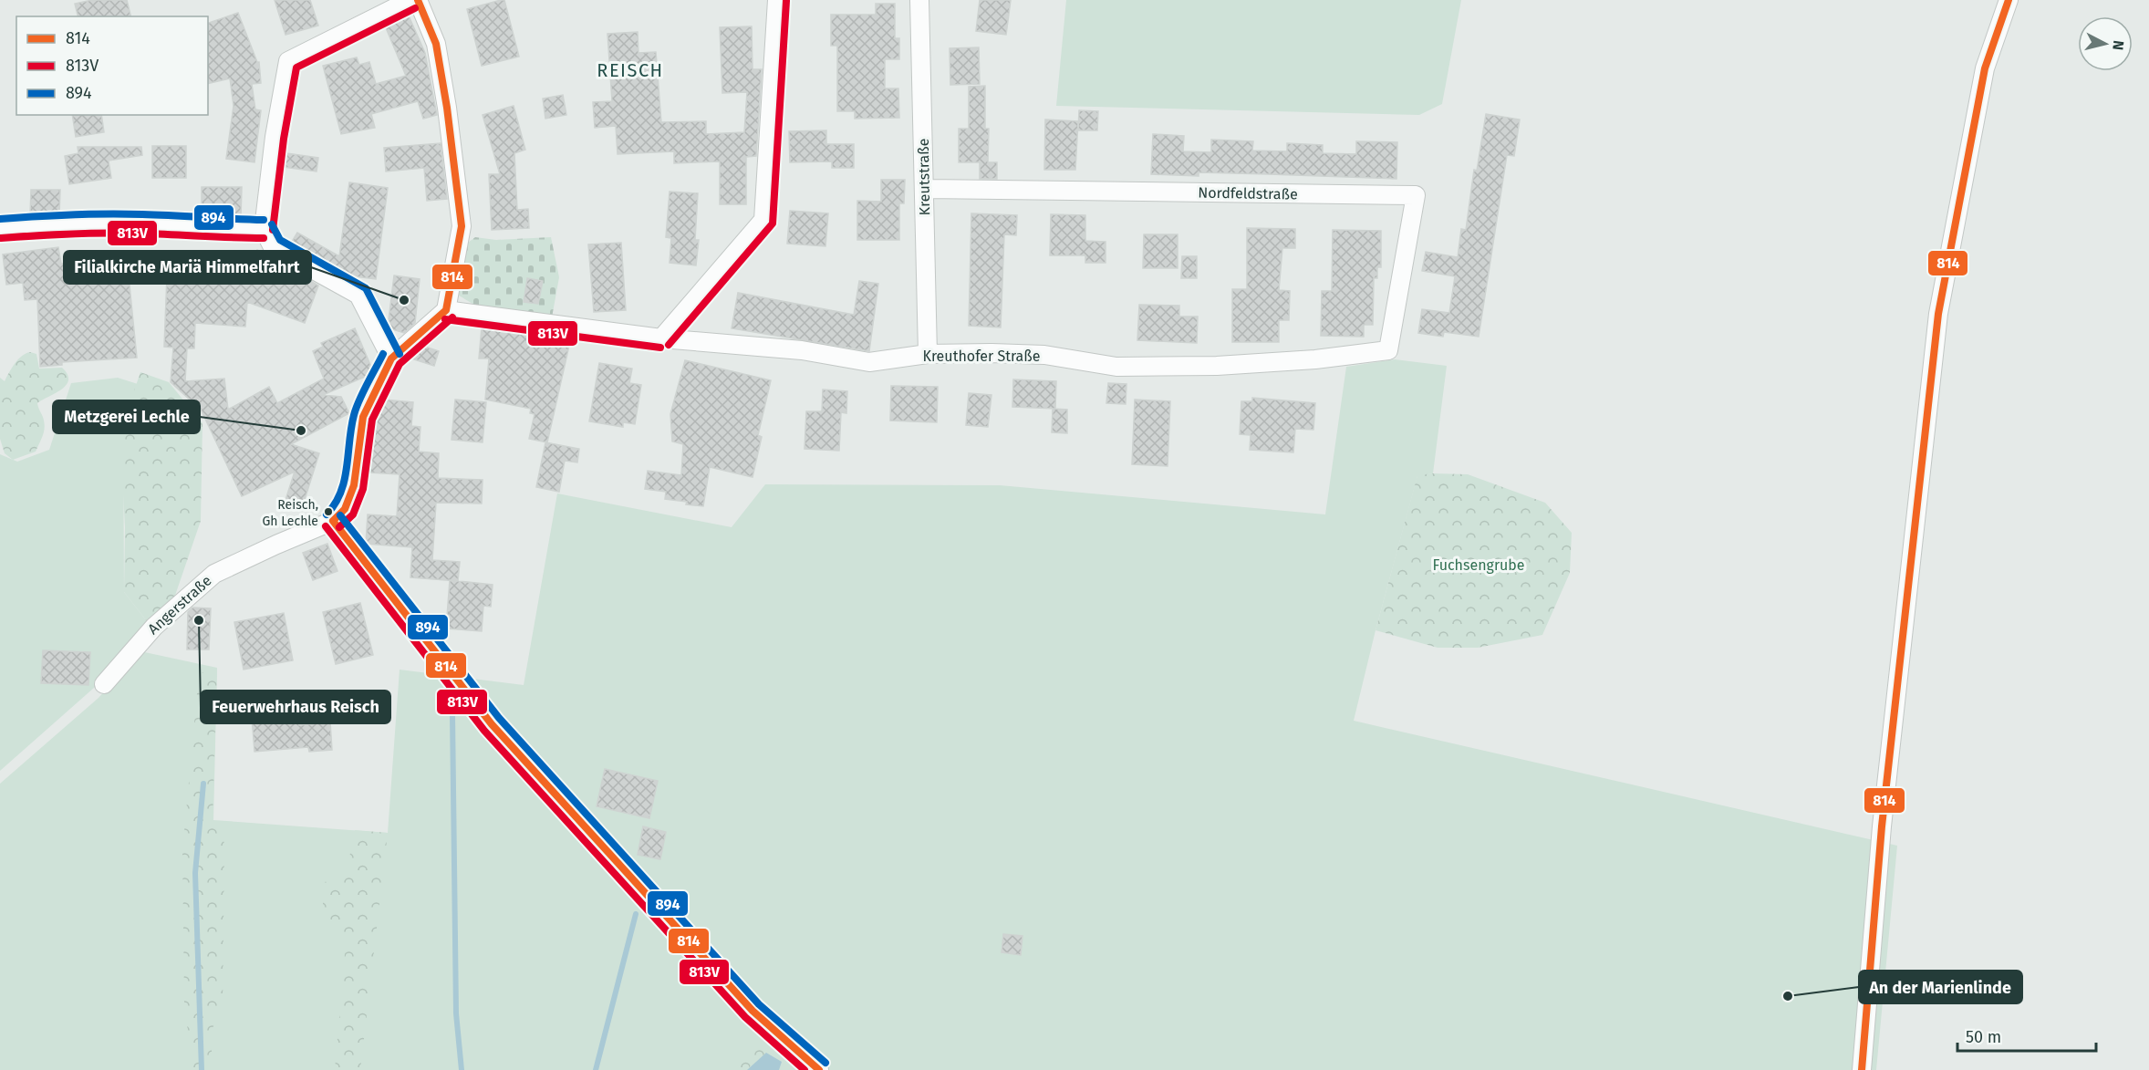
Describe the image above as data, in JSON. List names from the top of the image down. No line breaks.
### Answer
{"streets":{"street":["Kreutstraße","Nordfeldstraße","Kreuthofer Straße","Angerstraße"]},"crossings":[["Kreutstraße","Nordfeldstraße"],["Kreutstraße","Kreuthofer Straße"],["Nordfeldstraße","Kreuthofer Straße"]],"districts":["REISCH"],"parks":["Fuchsengrube"],"places":["Filialkirche Mariä Himmelfahrt","Metzgerei Lechle","Reisch, Gh Lechle","Feuerwehrhaus Reisch","An der Marienlinde"],"lines":["transit line 814","transit line 813V","transit line 894"],"legend":["814","813V","894"],"scale_bar":"50 m","north":"right"}
